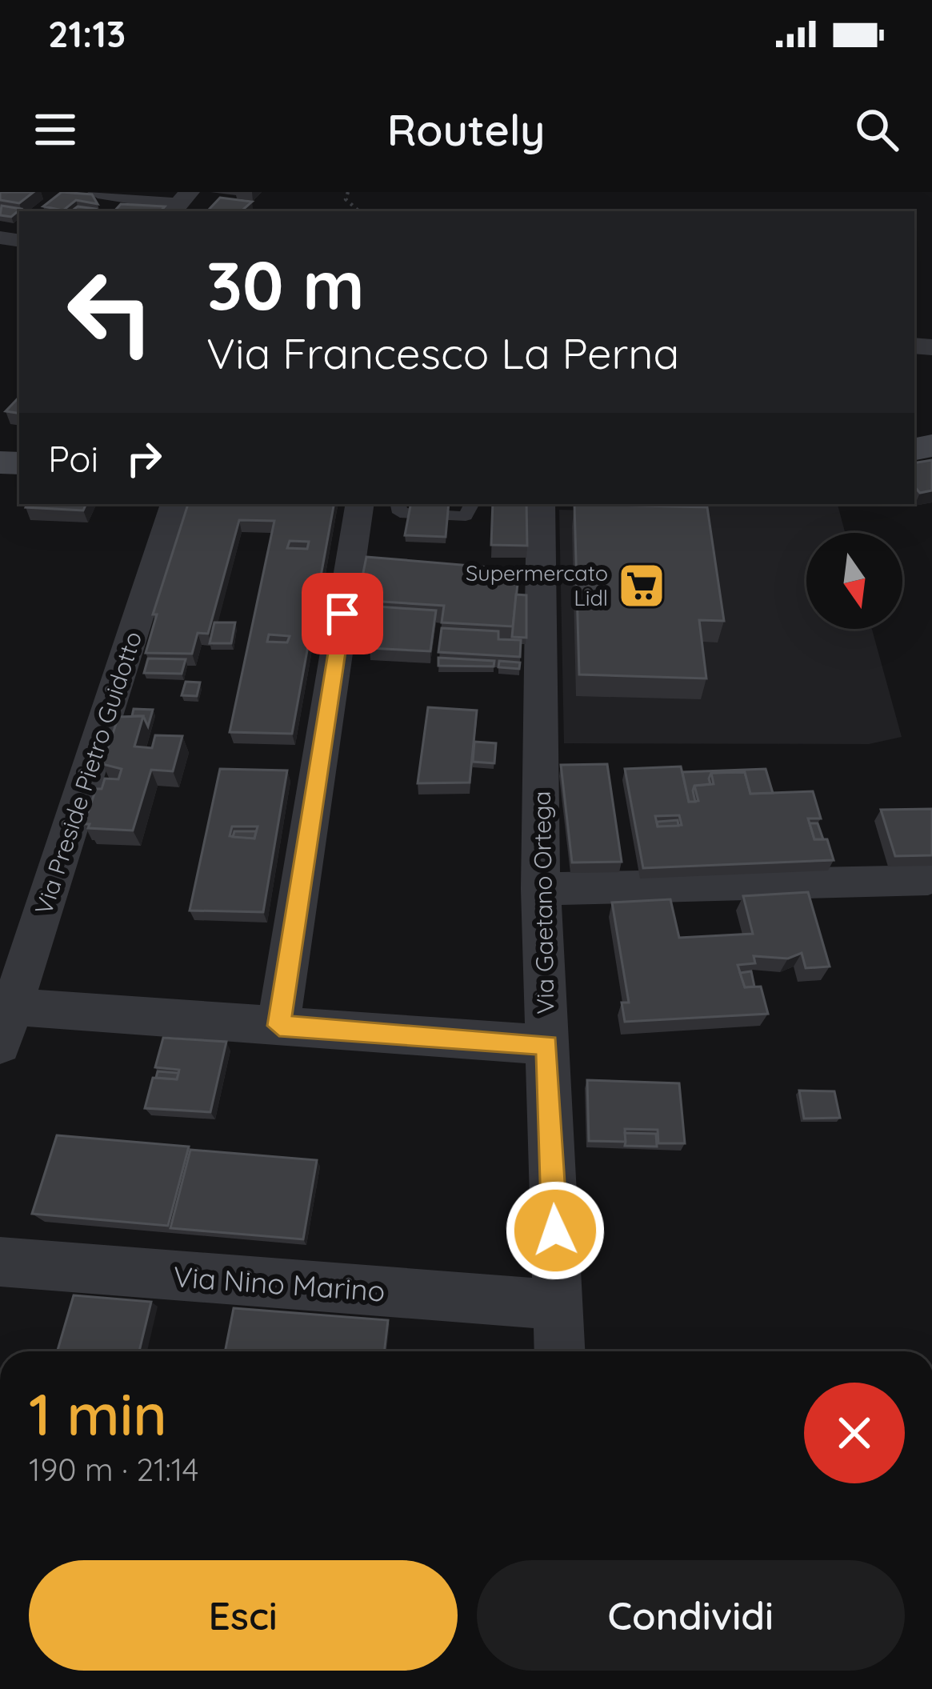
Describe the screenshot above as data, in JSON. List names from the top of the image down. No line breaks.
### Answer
{"streets":{"street":["Via Preside Pietro Guidotto","Via Gaetano Ortega","Via Nino Marino"]},"crossings":[["Via Gaetano Ortega","Via Nino Marino"]],"places":{"supermarket":["Supermercato Lidl"]},"north":"bottom","page":{"status":"21:13","header":"Routely","turn":["30 m","Via Francesco La Perna"],"then":"Poi","heading":["1 min","190 m · 21:14"],"buttons":["Esci","Condividi"]}}
